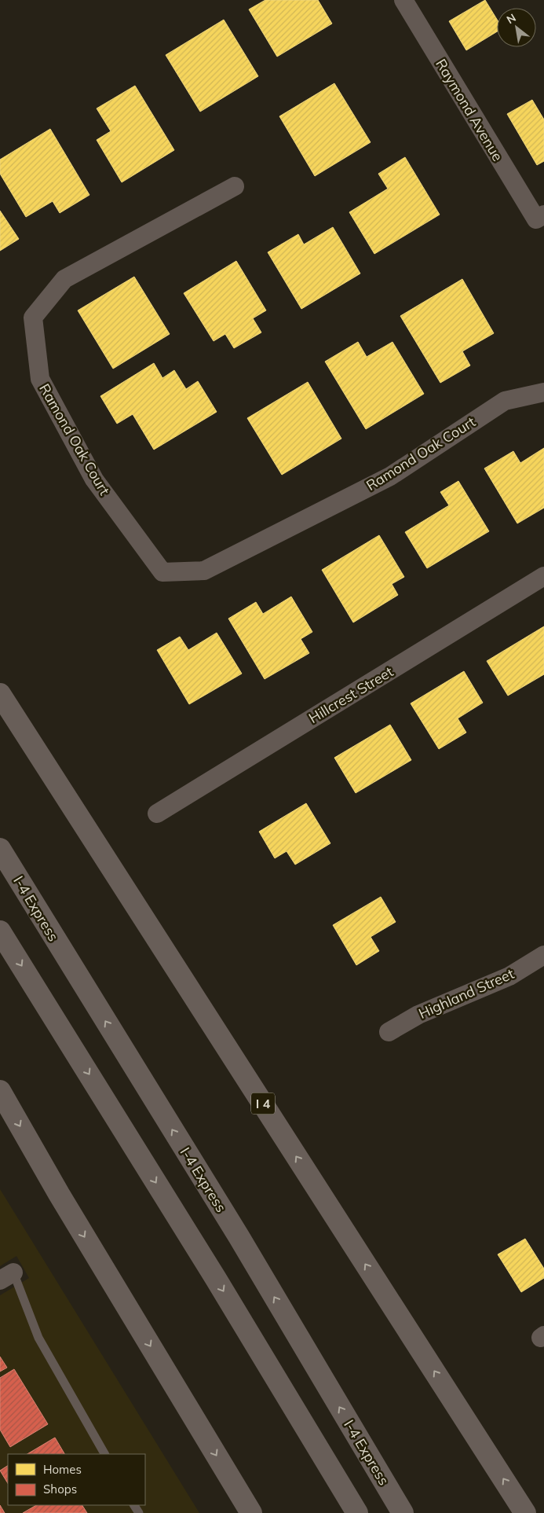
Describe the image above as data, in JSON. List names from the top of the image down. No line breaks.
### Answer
{"streets":{"highway":["I-4 Express","I 4"],"street":["Raymond Avenue","Ramond Oak Court","Hillcrest Street","Highland Street"]},"legend":["Homes","Shops"],"north":"top left"}
